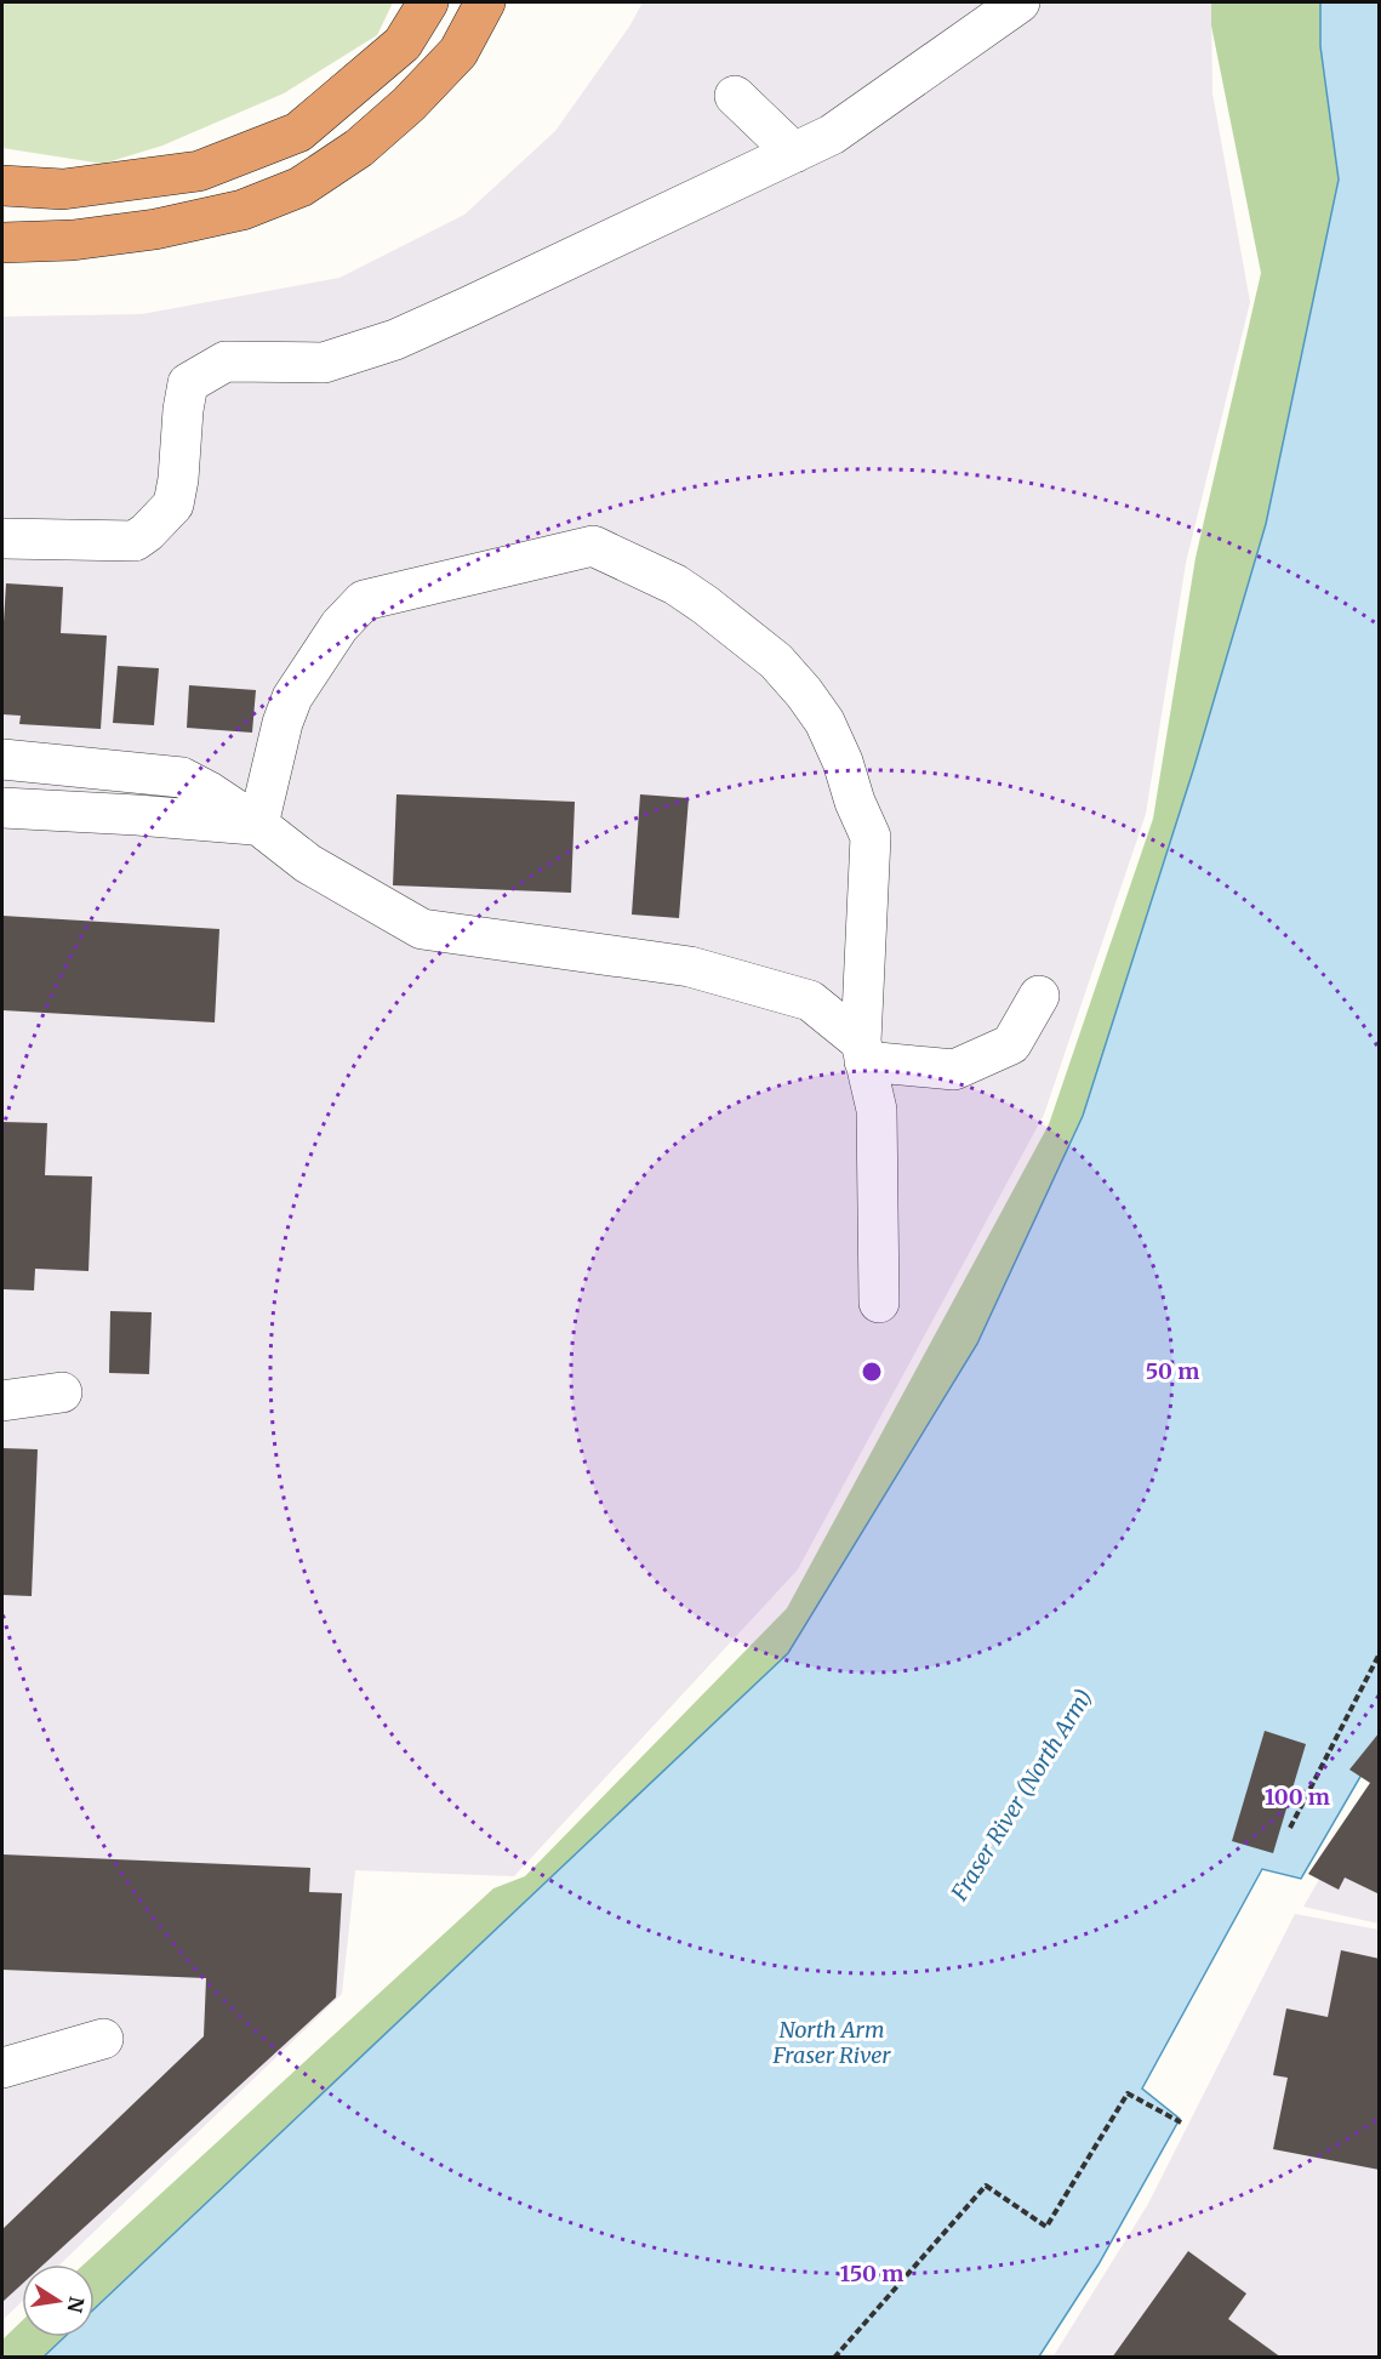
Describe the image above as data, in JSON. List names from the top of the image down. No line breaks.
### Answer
{"water":["Fraser River (North Arm)","North Arm Fraser River"],"north":"right","rings":["50 m","100 m","150 m"]}
